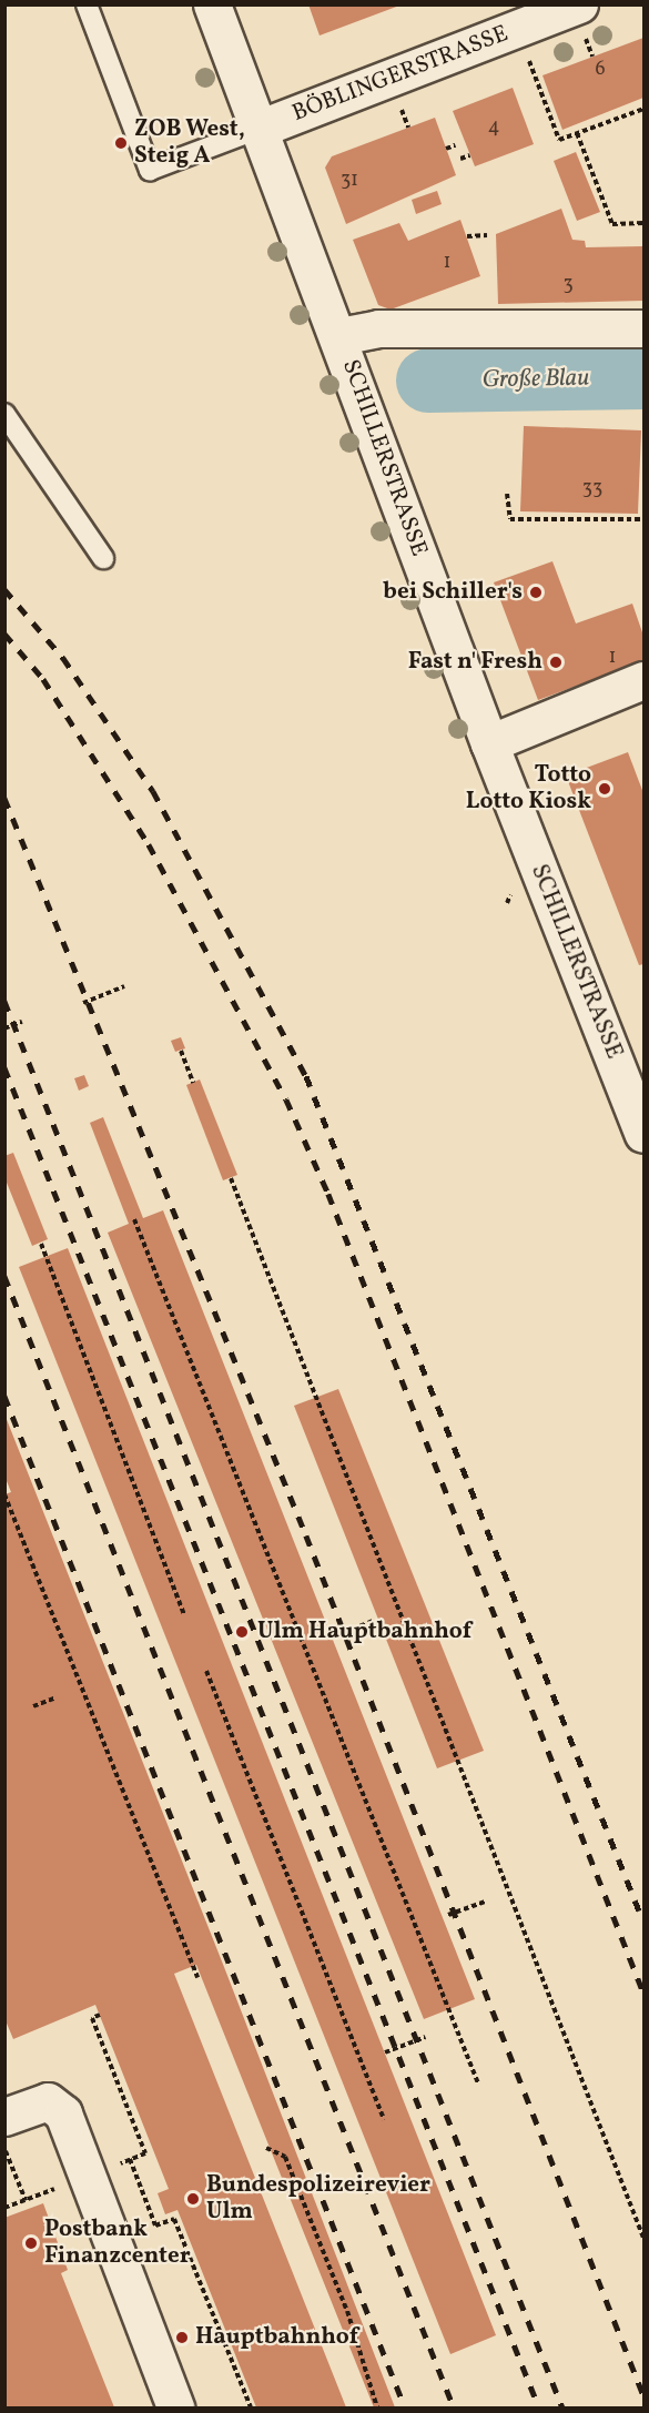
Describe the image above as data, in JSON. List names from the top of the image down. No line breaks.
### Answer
{"streets":{"street":["BÖBLINGERSTRASSE","SCHILLERSTRASSE"]},"crossings":[["BÖBLINGERSTRASSE","SCHILLERSTRASSE"]],"water":["Große Blau"],"places":["ZOB West, Steig A","bei Schiller's","Fast n' Fresh","Totto Lotto Kiosk","Ulm Hauptbahnhof","Bundespolizeirevier Ulm","Postbank Finanzcenter","Hauptbahnhof"],"house_numbers":["6","4","31","1","3","33","1"]}
